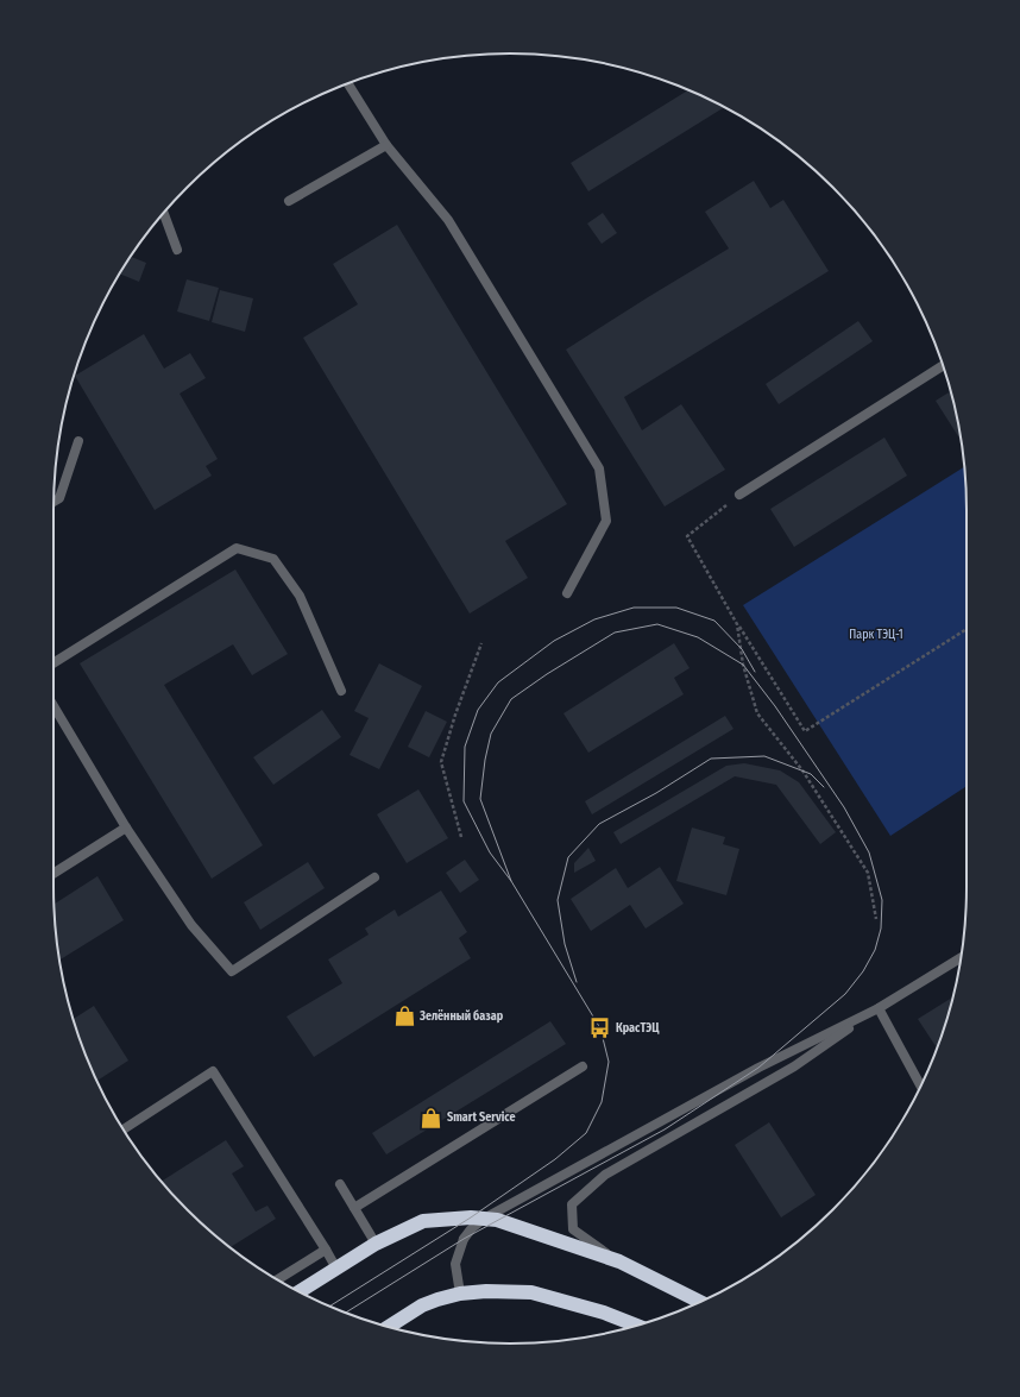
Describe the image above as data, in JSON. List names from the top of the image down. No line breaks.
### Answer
{"parks":["Парк ТЭЦ-1"],"places":{"shop":["Зелённый базар","Smart Service"],"bus stop":["КрасТЭЦ"]}}
